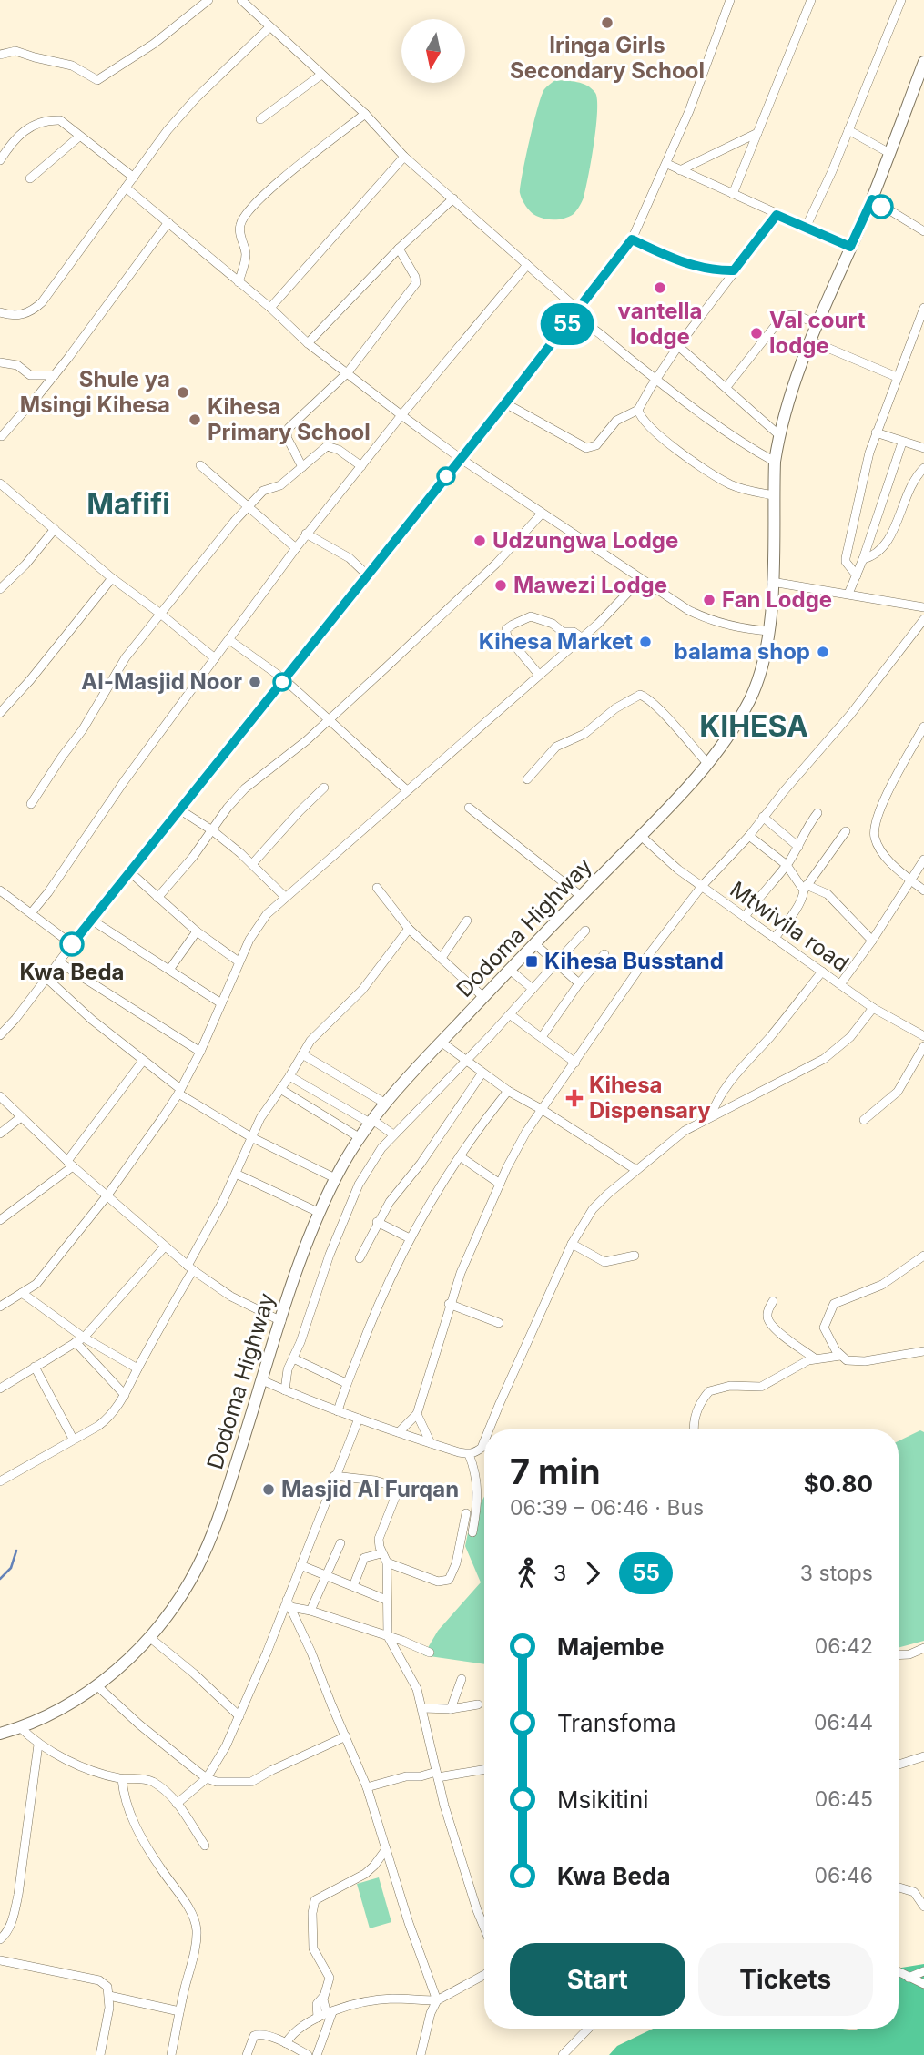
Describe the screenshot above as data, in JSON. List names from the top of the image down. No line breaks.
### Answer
{"streets":{"highway":["Dodoma Highway"],"street":["Mtwivila road"]},"crossings":[["Mtwivila road","Dodoma Highway"]],"districts":["Mafifi","KIHESA"],"places":{"other":["Iringa Girls Secondary School","vantella lodge","Val court lodge","Shule ya Msingi Kihesa","Kihesa Primary School","Udzungwa Lodge","Mawezi Lodge","Fan Lodge","Kihesa Market","balama shop","Al-Masjid Noor","Kwa Beda","Masjid Al Furqan"],"transit":["Kihesa Busstand"],"health":["Kihesa Dispensary"]},"lines":["bus line 55"],"north":"bottom","page":{"on_map":"55","heading":["7 min","06:39 – 06:46 · Bus","$0.80"],"legs":["3","55","3 stops"],"list":[{"name":"Majembe","value":"06:42"},{"name":"Transfoma","value":"06:44"},{"name":"Msikitini","value":"06:45"},{"name":"Kwa Beda","value":"06:46"}],"buttons":["Start","Tickets"]}}
